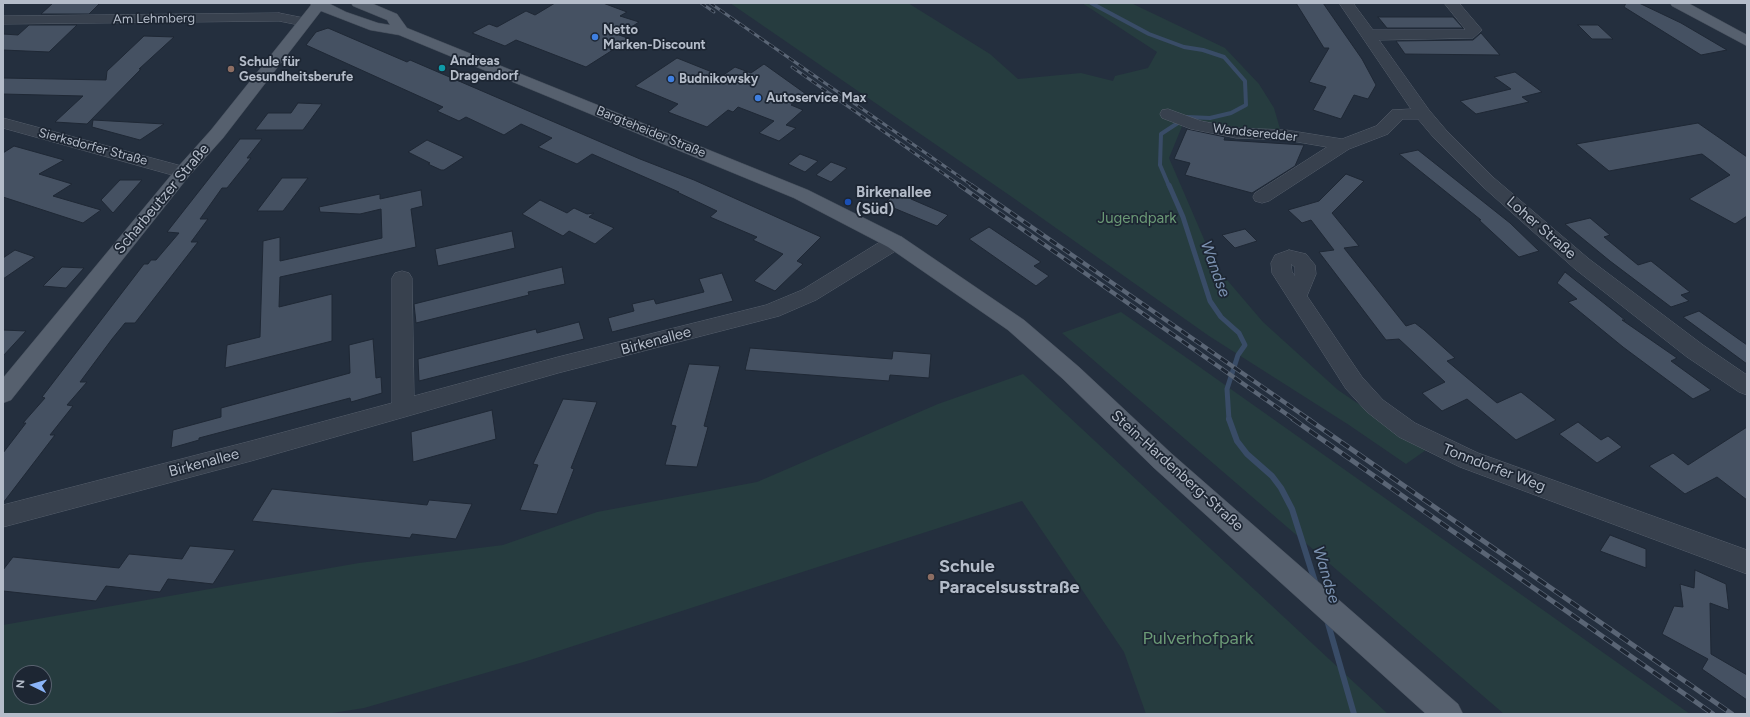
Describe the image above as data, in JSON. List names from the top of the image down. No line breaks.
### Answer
{"streets":{"main road":["Bargteheider Straße","Scharbeutzer Straße","Stein-Hardenberg-Straße"],"street":["Am Lehmberg","Wandseredder","Sierksdorfer Straße","Loher Straße","Birkenallee","Tonndorfer Weg"]},"crossings":[["Am Lehmberg","Scharbeutzer Straße"],["Bargteheider Straße","Scharbeutzer Straße"],["Bargteheider Straße","Birkenallee"],["Bargteheider Straße","Stein-Hardenberg-Straße"],["Sierksdorfer Straße","Scharbeutzer Straße"],["Birkenallee","Stein-Hardenberg-Straße"]],"water":["Wandse"],"parks":["Jugendpark","Pulverhofpark"],"places":["Netto Marken-Discount","Andreas Dragendorf","Schule für Gesundheitsberufe","Budnikowsky","Autoservice Max","Birkenallee (Süd)","Schule Paracelsusstraße"],"north":"left"}
